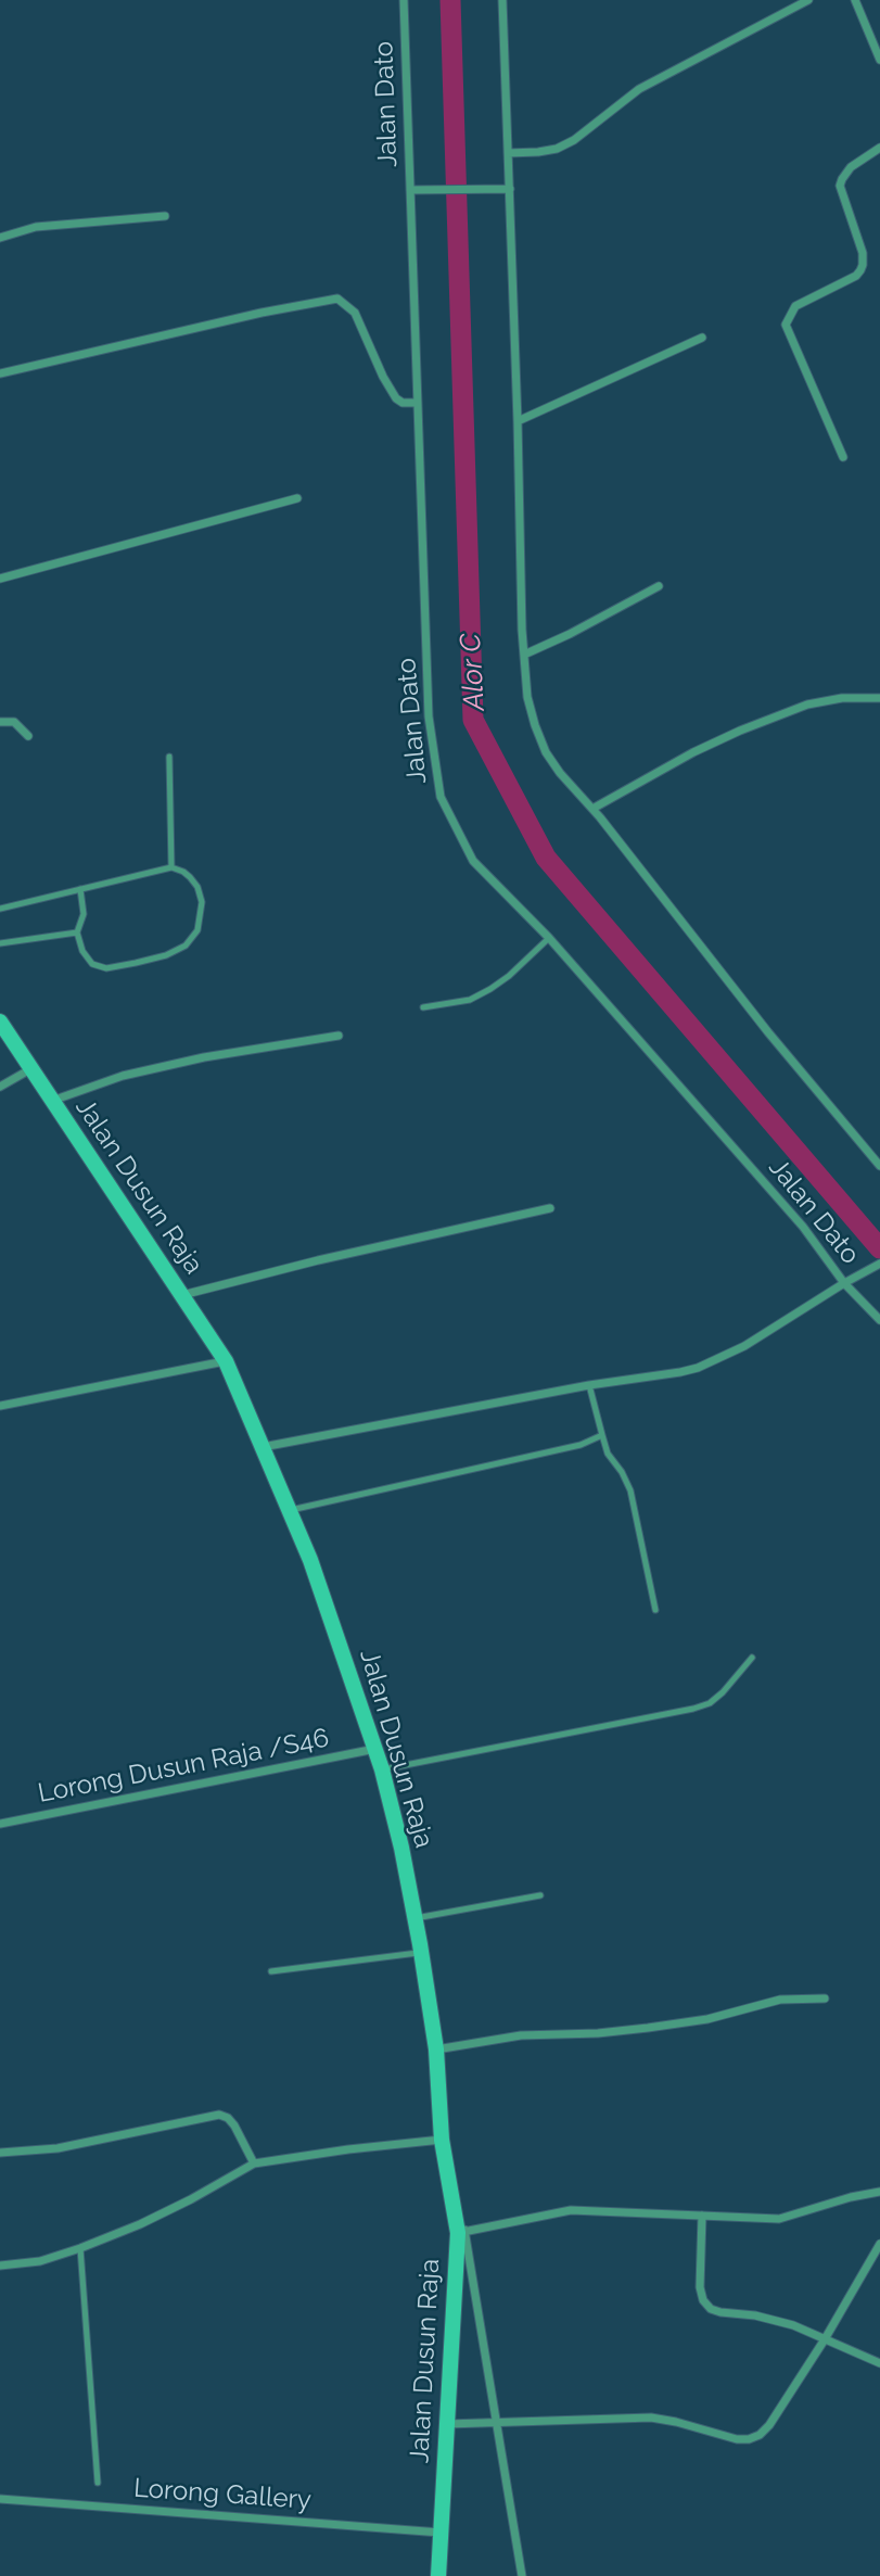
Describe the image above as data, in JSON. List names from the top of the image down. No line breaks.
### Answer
{"streets":{"main road":["Jalan Dusun Raja"],"street":["Jalan Dato","Lorong Dusun Raja /S46","Lorong Gallery"]},"crossings":[["Jalan Dusun Raja","Lorong Dusun Raja /S46"],["Jalan Dusun Raja","Lorong Gallery"]],"water":["Alor C"]}
